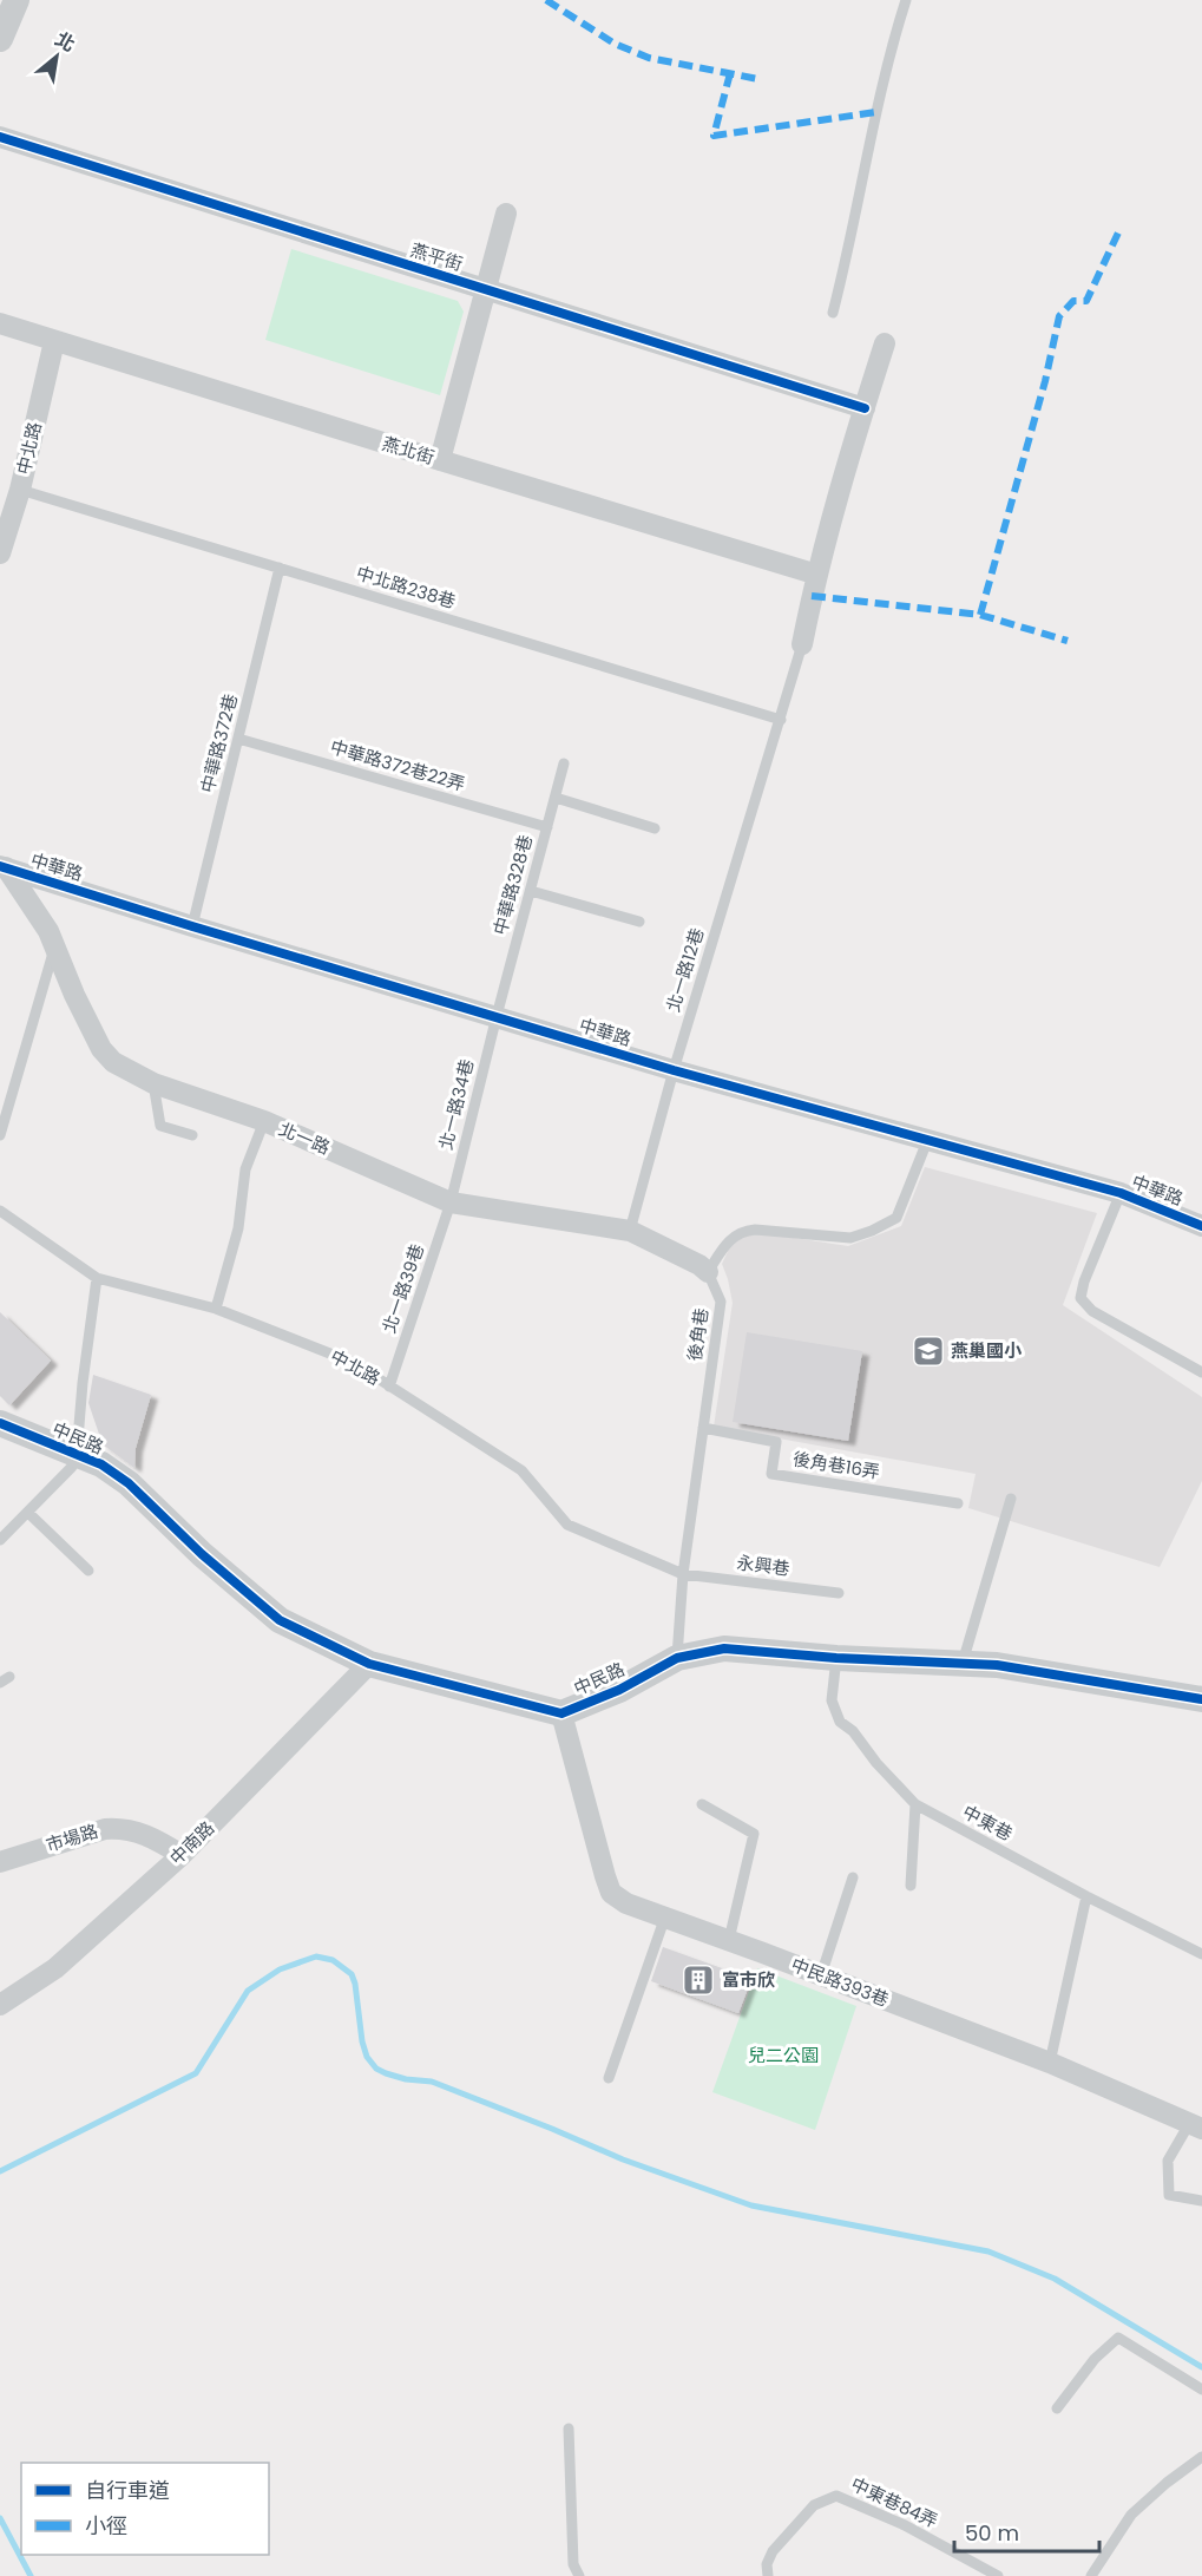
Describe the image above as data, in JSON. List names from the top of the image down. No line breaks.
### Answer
{"streets":{"street":["燕平街","中北路","燕北街","中華路","北一路","中民路","市場路","中南路","中民路393巷"],"lane":["中北路238巷","中華路372巷","中華路372巷22弄","中華路328巷","北一路12巷","北一路34巷","北一路39巷","後角巷","後角巷16弄","永興巷","中東巷","中東巷84弄"]},"crossings":[["中北路","燕北街"],["中北路","中北路238巷"],["中北路","北一路39巷"],["中北路","後角巷"],["中北路","永興巷"],["中北路238巷","中華路372巷"],["中北路238巷","北一路12巷"],["中華路372巷","中華路372巷22弄"],["中華路372巷","中華路"],["中華路372巷22弄","中華路328巷"],["中華路","中華路328巷"],["中華路","北一路12巷"],["中華路","北一路34巷"],["中華路","北一路"],["中華路328巷","北一路34巷"],["北一路12巷","北一路"],["北一路34巷","北一路"],["北一路34巷","北一路39巷"],["北一路","北一路39巷"],["北一路","後角巷"],["後角巷","中民路"],["後角巷","後角巷16弄"],["後角巷","永興巷"],["中民路","中東巷"],["中民路","中南路"],["中民路","中民路393巷"],["市場路","中南路"]],"parks":["兒二公園"],"places":{"school or university":["燕巢國小"],"building":["富市欣"]},"legend":["自行車道","小徑"],"scale_bar":"50 m","north":"top right"}
